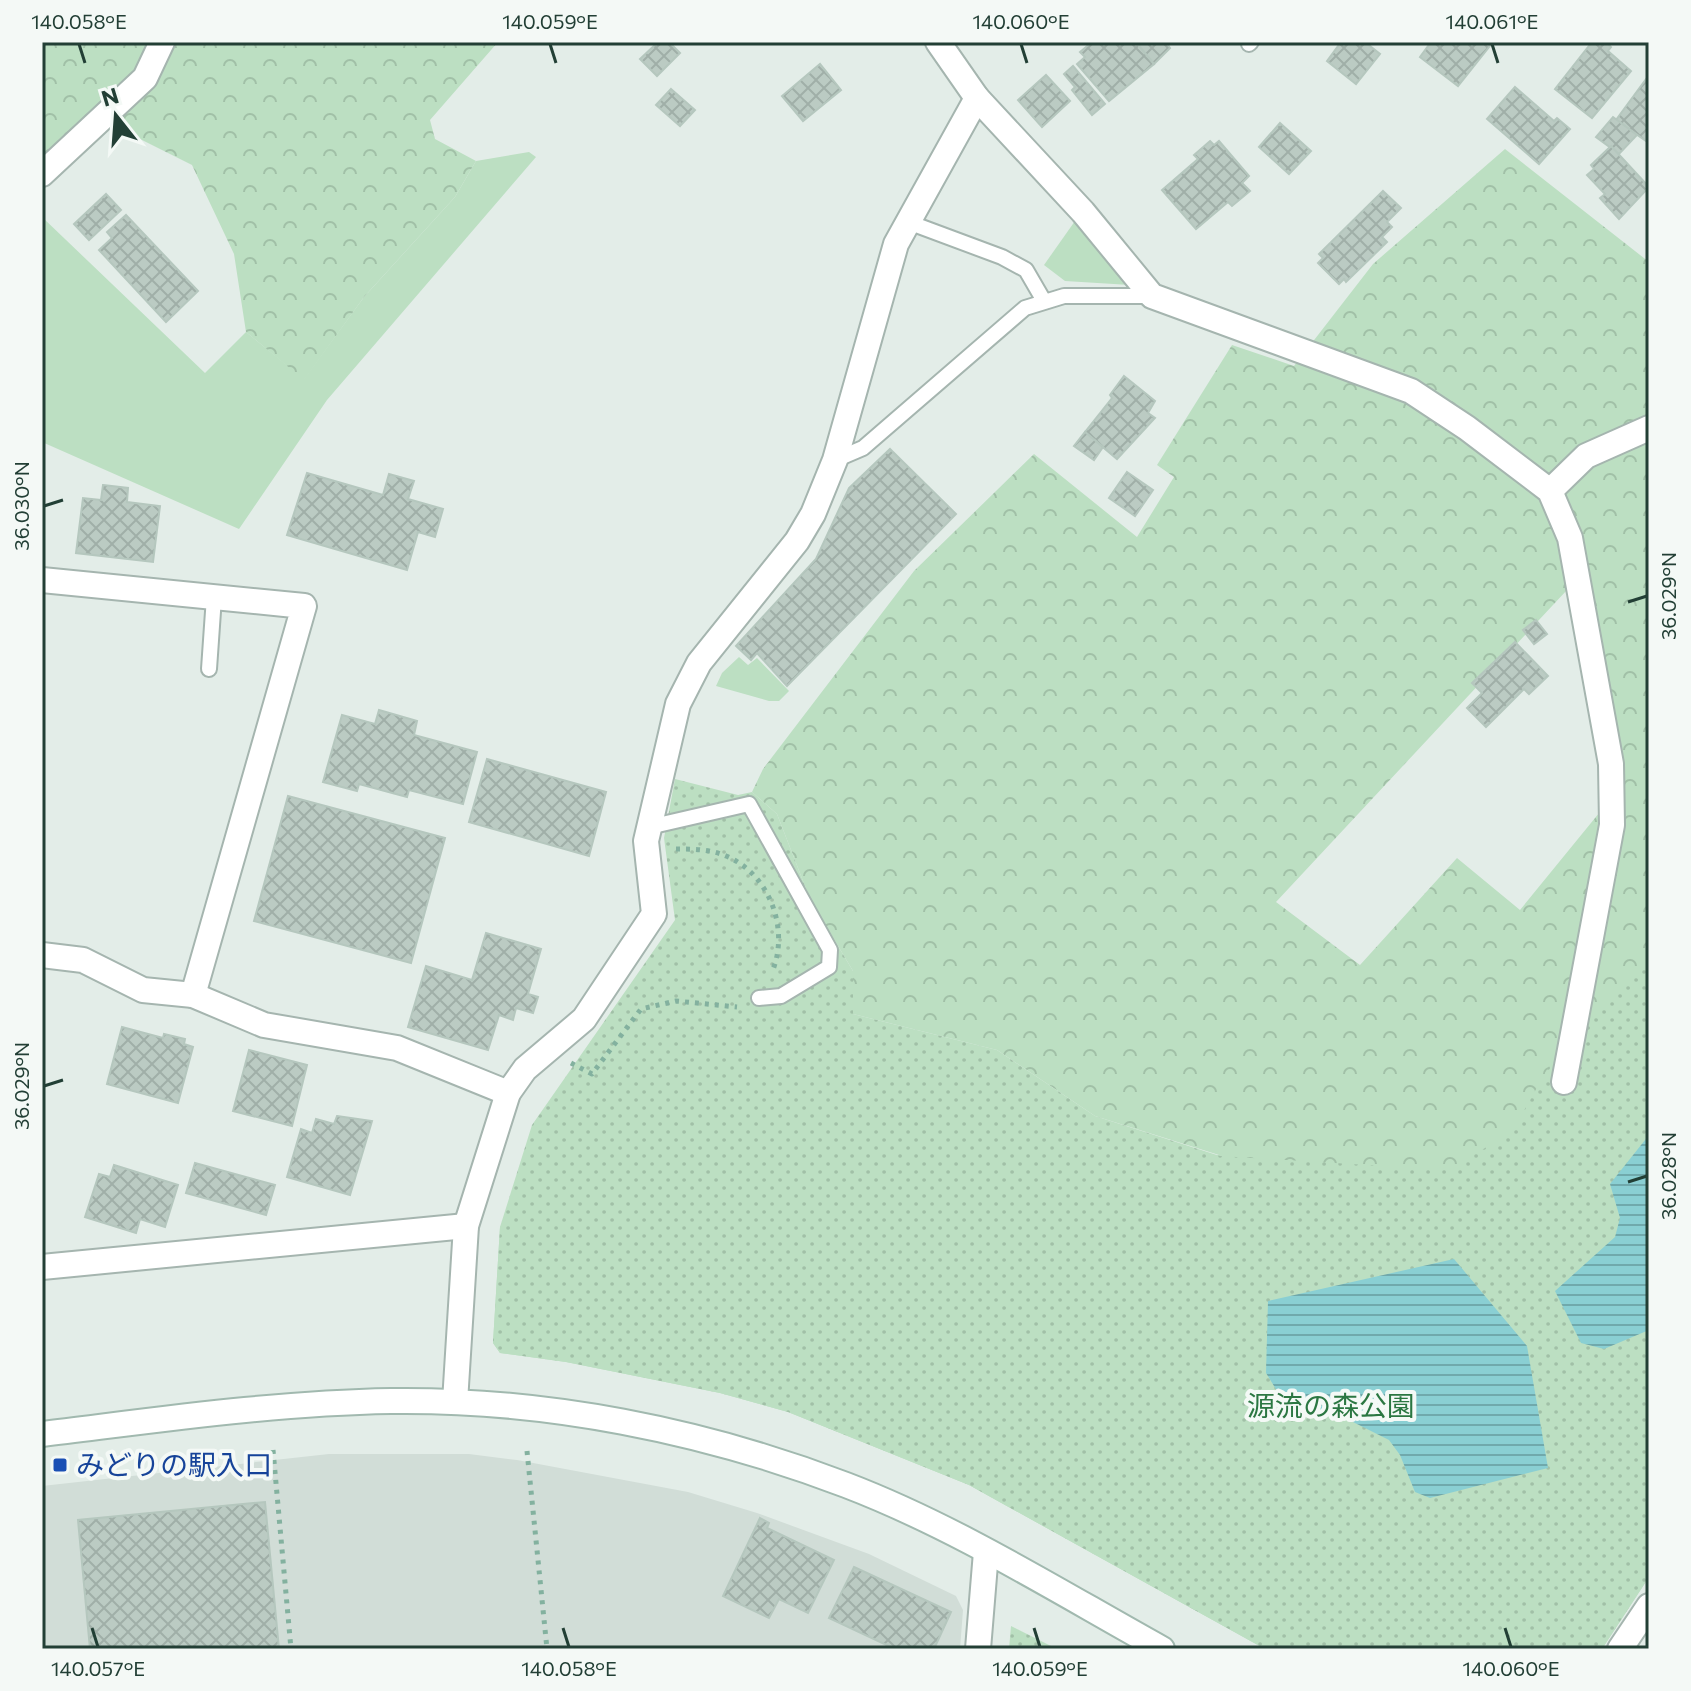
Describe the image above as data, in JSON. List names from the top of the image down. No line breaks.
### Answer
{"parks":["源流の森公園"],"places":{"transit":["みどりの駅入口"]},"north":"top","coordinates":["140.058°E","140.059°E","140.060°E","140.061°E","36.030°N","36.029°N","36.028°N","140.057°E"]}
